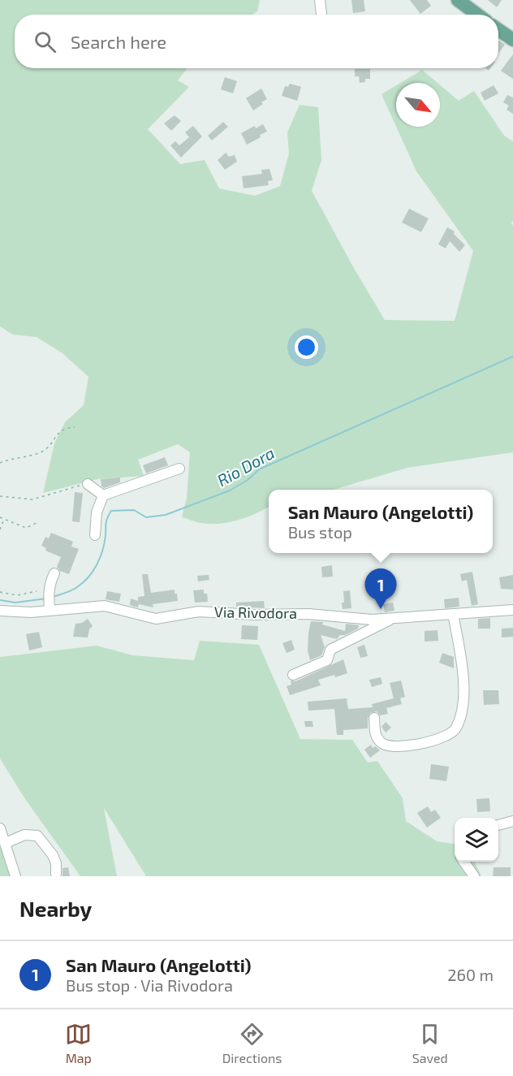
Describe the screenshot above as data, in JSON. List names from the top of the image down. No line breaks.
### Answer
{"streets":{"street":["Via Rivodora"]},"water":["Rio Dora"],"north":"bottom right","page":{"search":"Search here","popup":["San Mauro (Angelotti)","Bus stop"],"pins":"1","heading":"Nearby","list":[{"mark":"1","name":"San Mauro (Angelotti)","note":"Bus stop · Via Rivodora","value":"260 m"}],"nav":["Map","Directions","Saved"]}}
